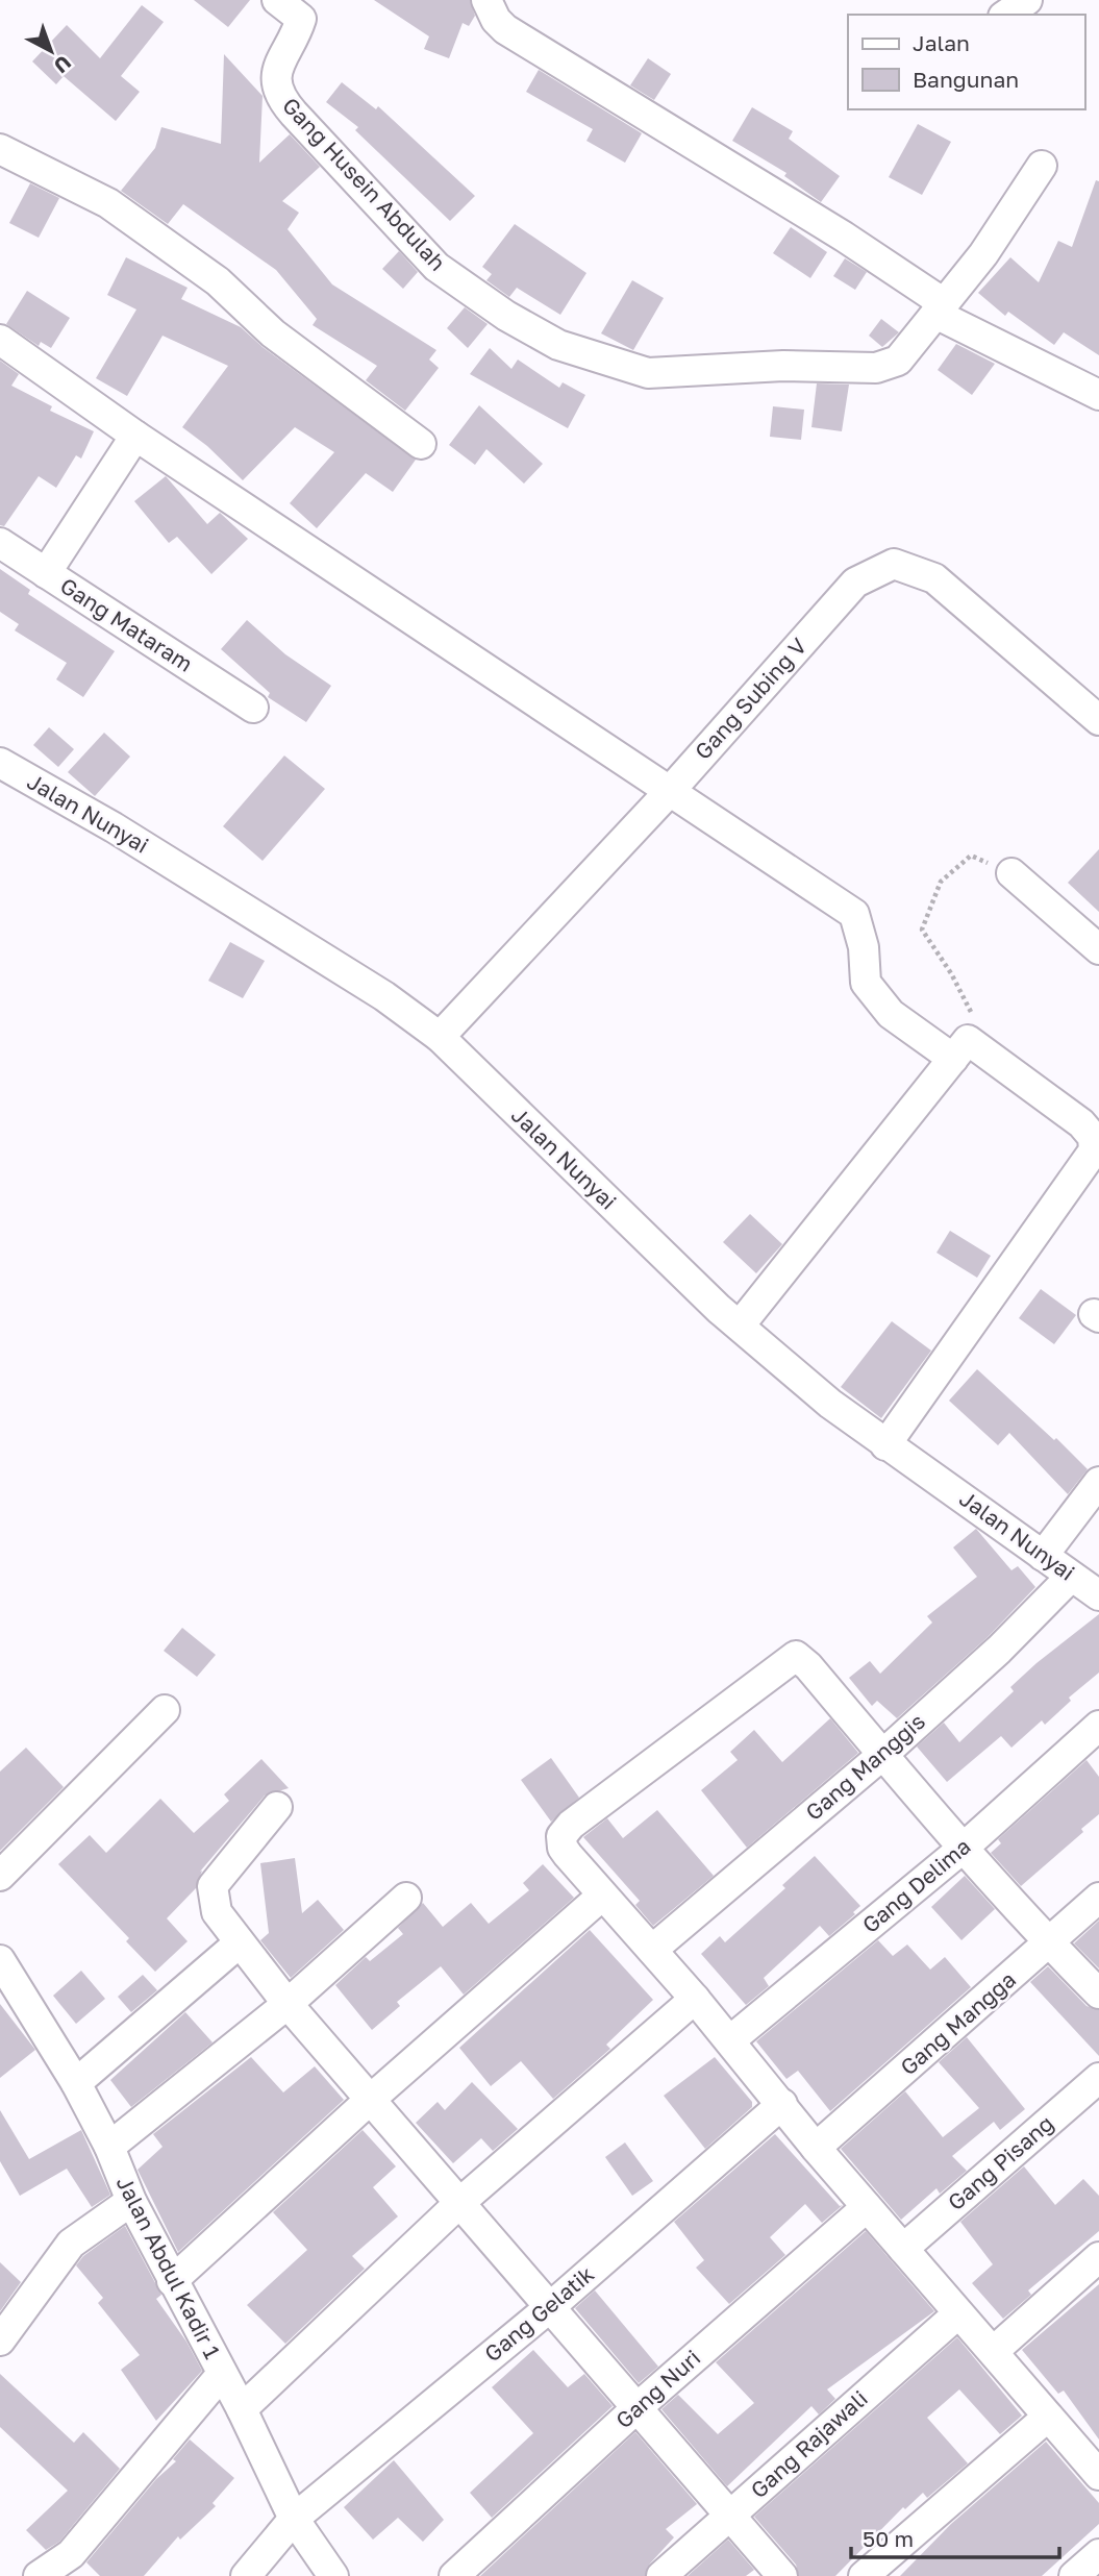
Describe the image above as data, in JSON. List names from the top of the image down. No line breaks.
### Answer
{"streets":{"street":["Gang Husein Abdulah","Gang Mataram","Gang Subing V","Jalan Nunyai","Gang Manggis","Gang Delima","Gang Mangga","Gang Pisang","Jalan Abdul Kadir 1","Gang Gelatik","Gang Nuri","Gang Rajawali"]},"crossings":[["Gang Subing V","Jalan Nunyai"],["Jalan Nunyai","Gang Manggis"],["Jalan Abdul Kadir 1","Gang Gelatik"]],"legend":["Jalan","Bangunan"],"scale_bar":"50 m","north":"bottom right"}
